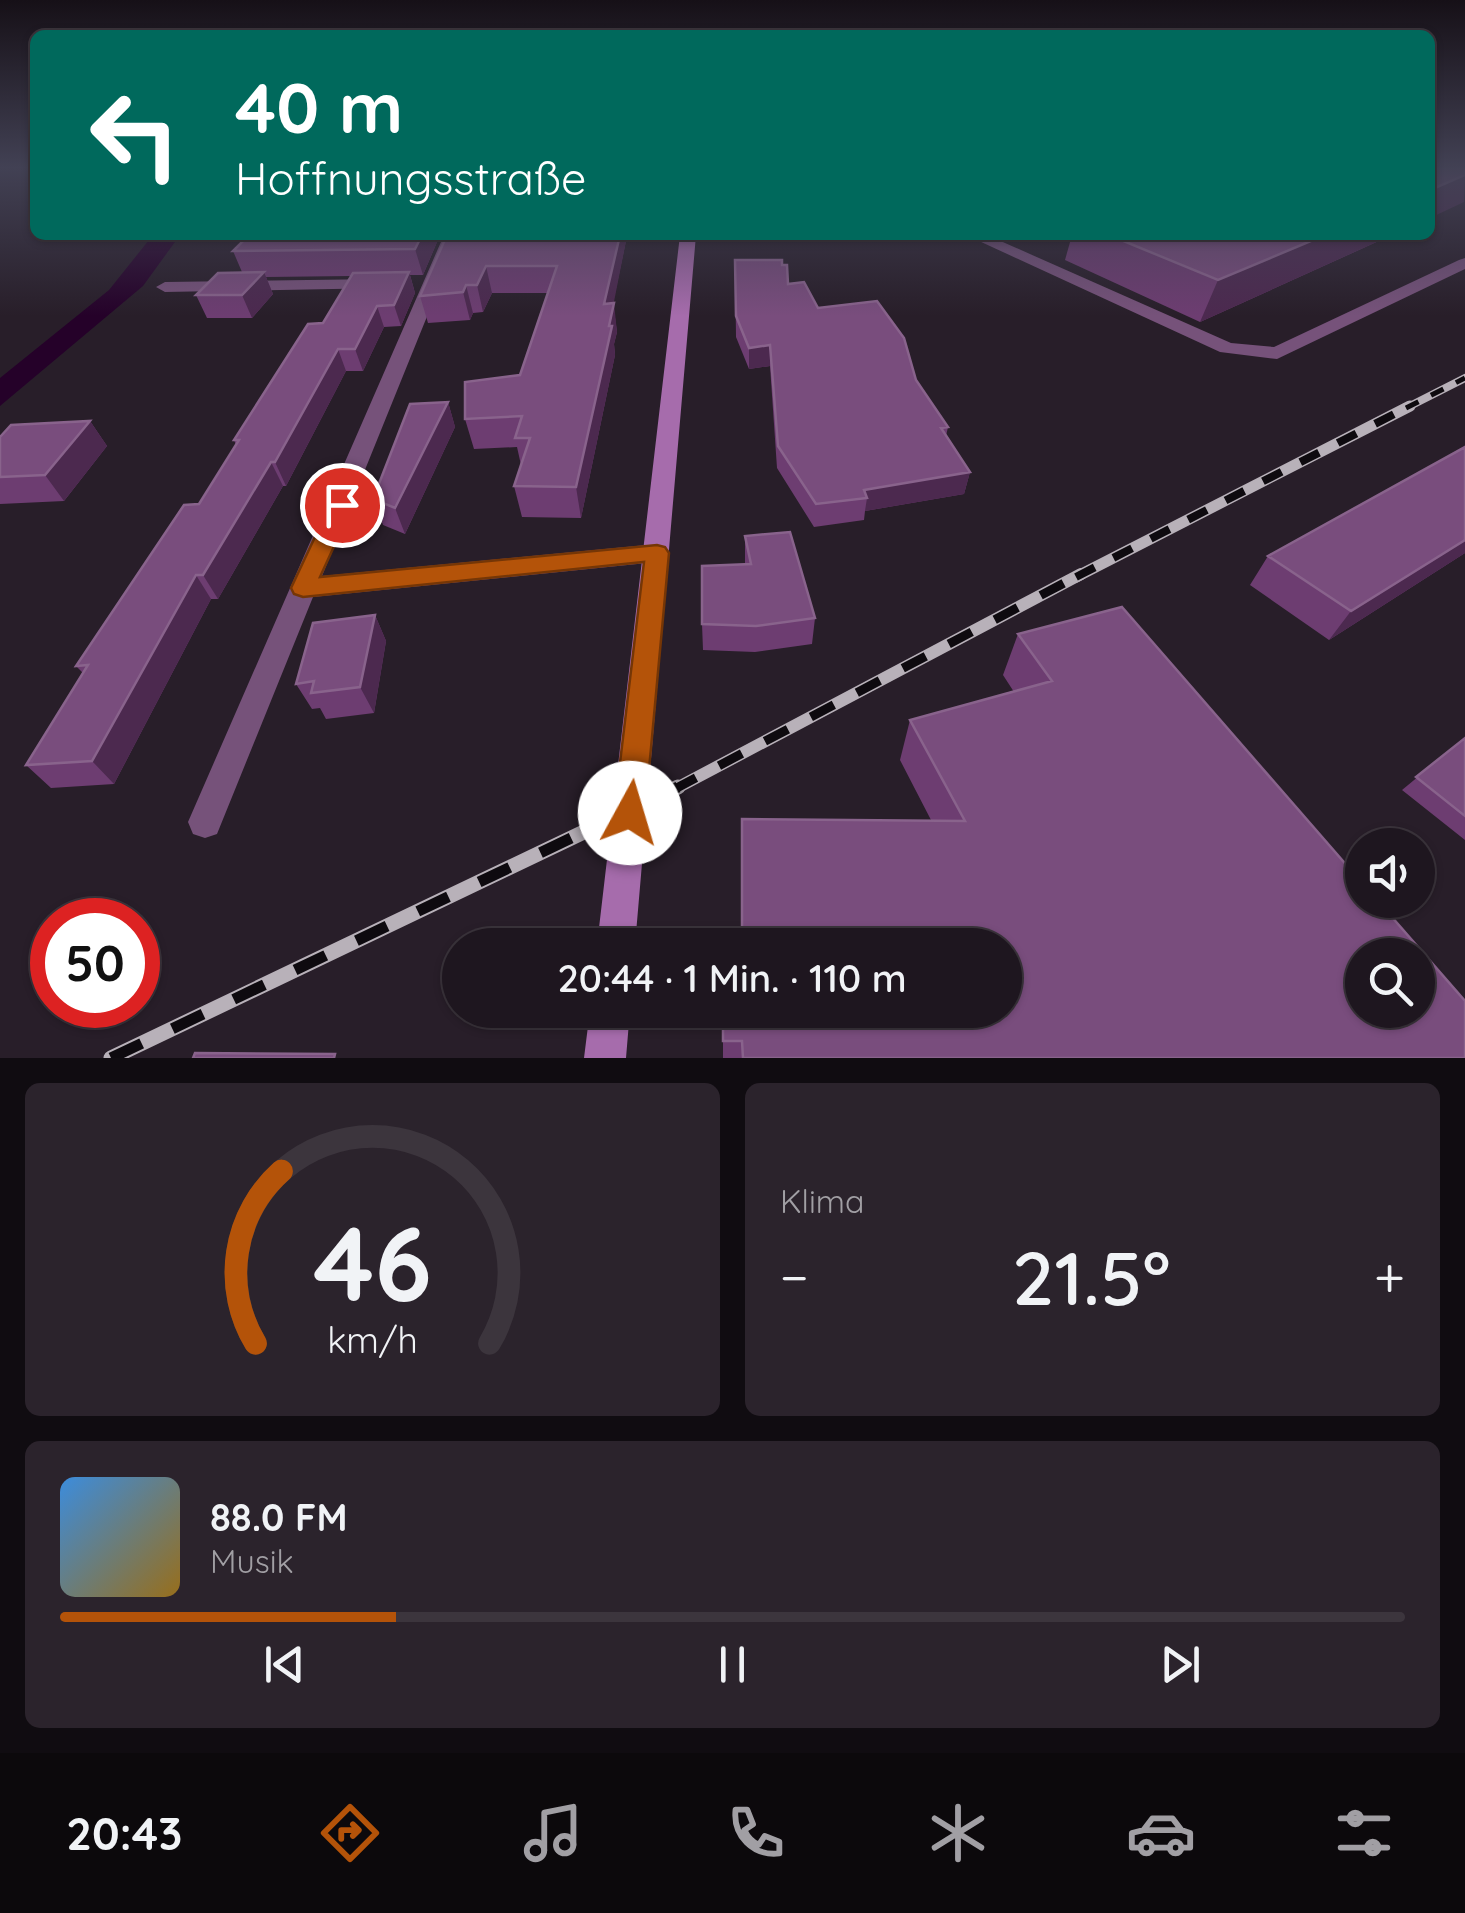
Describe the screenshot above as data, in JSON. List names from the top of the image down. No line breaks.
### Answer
{"page":{"turn":["40 m","Hoffnungsstraße"],"limit":"50","trip":"20:44 · 1 Min. · 110 m","tile":"Klima","heat":["−","21.5°","+"],"song":["88.0 FM","Musik"],"tabs":"20:43","gauge":["46","km/h"]}}
